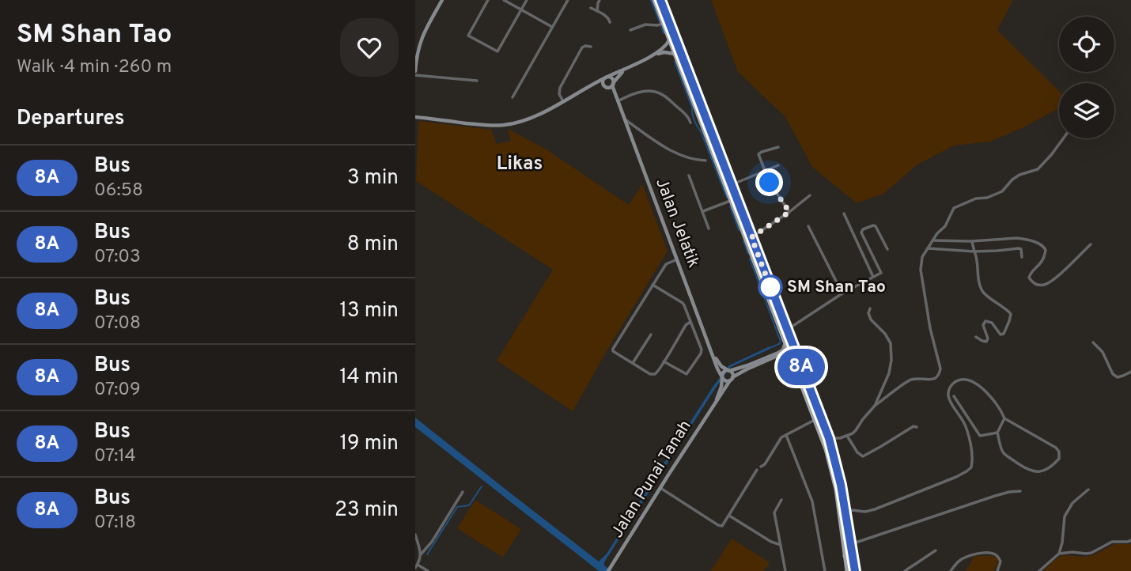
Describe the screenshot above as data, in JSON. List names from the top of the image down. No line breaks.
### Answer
{"streets":{"street":["Jalan Jelatik","Jalan Punai Tanah"]},"districts":["Likas"],"places":["SM Shan Tao"],"lines":["bus line 8A"],"page":{"heading":[["SM Shan Tao","Walk · 4 min · 260 m"],"Departures"],"on_map":"8A","list":[{"mark":"8A","name":"Bus","note":"06:58","value":"3 min"},{"mark":"8A","name":"Bus","note":"07:03","value":"8 min"},{"mark":"8A","name":"Bus","note":"07:08","value":"13 min"},{"mark":"8A","name":"Bus","note":"07:09","value":"14 min"},{"mark":"8A","name":"Bus","note":"07:14","value":"19 min"},{"mark":"8A","name":"Bus","note":"07:18","value":"23 min"}]}}
